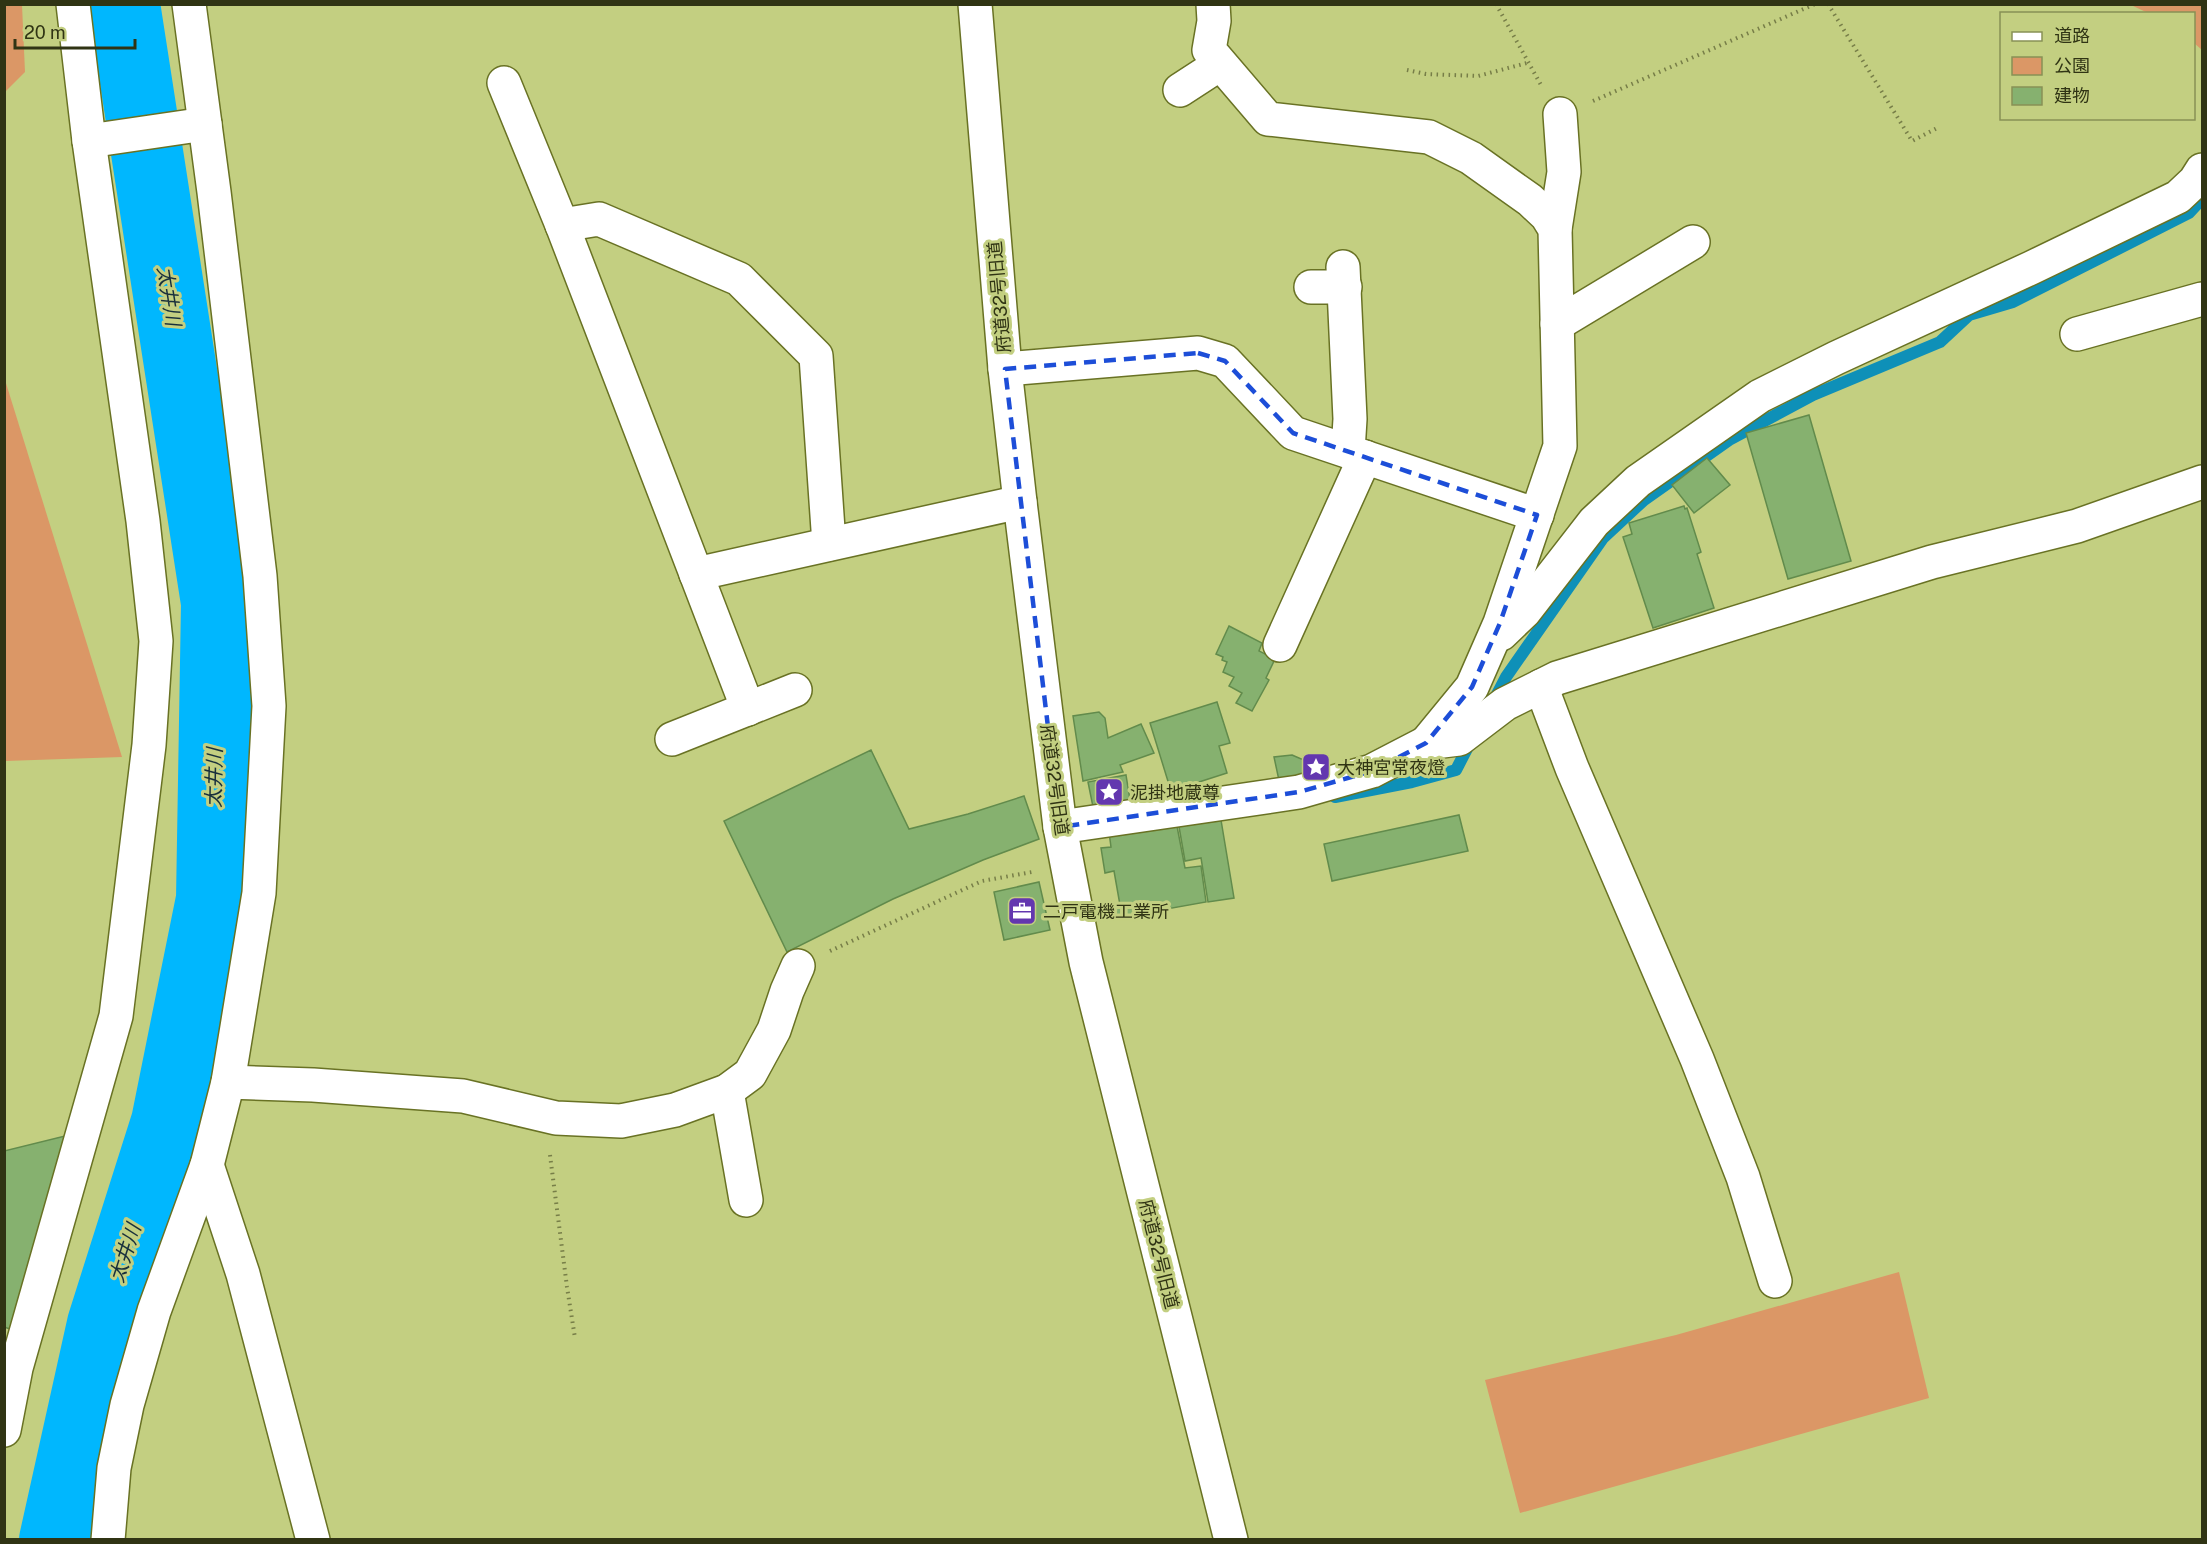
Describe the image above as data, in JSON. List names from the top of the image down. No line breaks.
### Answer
{"streets":{"street":["府道32号旧道"]},"water":["太井川"],"places":{"place":["大神宮常夜燈","泥掛地蔵尊"],"office":["二戸電機工業所"]},"legend":["道路","公園","建物"],"scale_bar":"20 m"}
